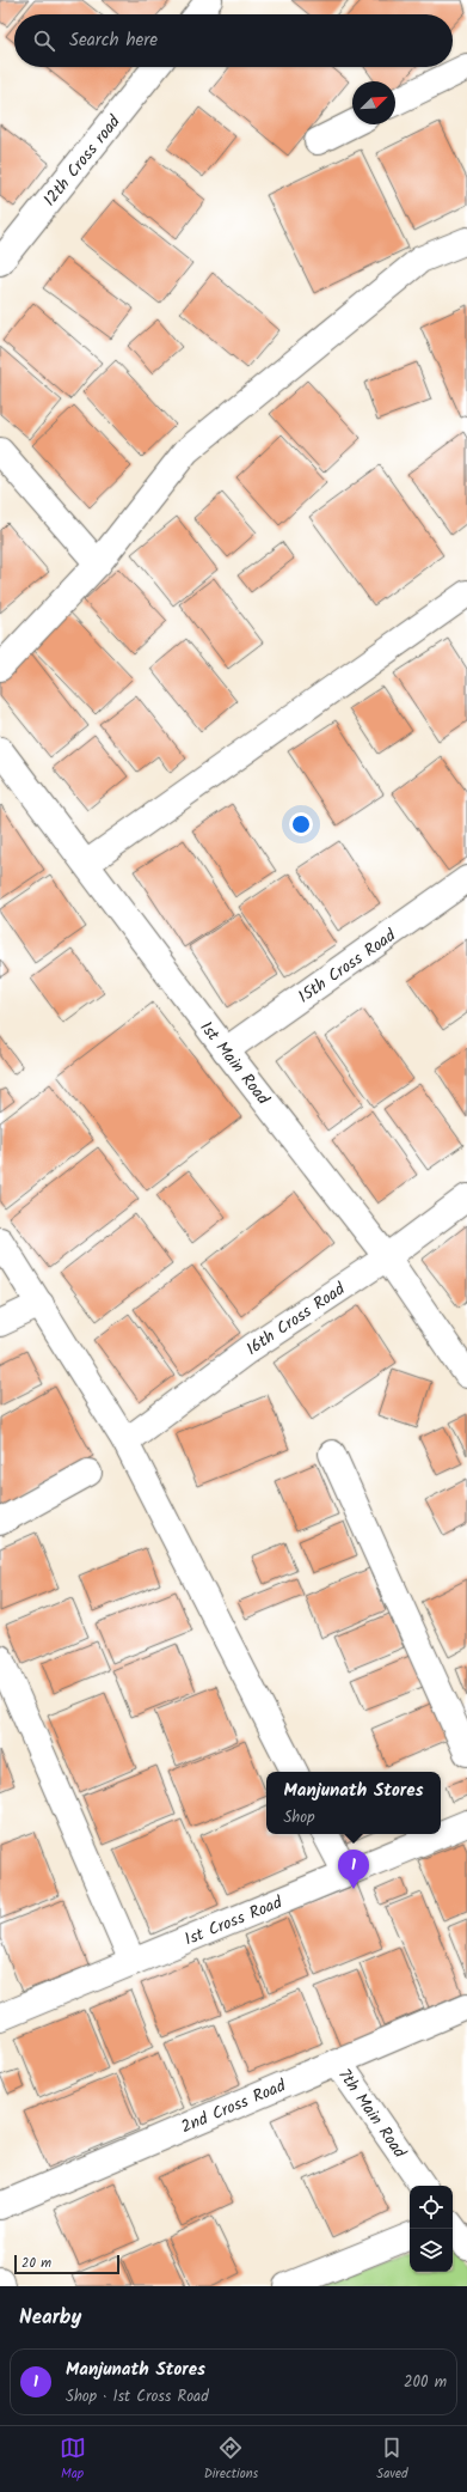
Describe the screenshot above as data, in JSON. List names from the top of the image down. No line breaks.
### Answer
{"streets":{"street":["12th Cross road","15th Cross Road","1st Main Road","16th Cross Road","1st Cross Road","2nd Cross Road","7th Main Road"]},"crossings":[["15th Cross Road","1st Main Road"],["1st Main Road","16th Cross Road"],["2nd Cross Road","7th Main Road"]],"scale_bar":"20 m","north":"top right","page":{"search":"Search here","popup":["Manjunath Stores","Shop"],"pins":"1","scale":"20 m","heading":"Nearby","list":[{"mark":"1","name":"Manjunath Stores","note":"Shop · 1st Cross Road","value":"200 m"}],"nav":["Map","Directions","Saved"]}}
